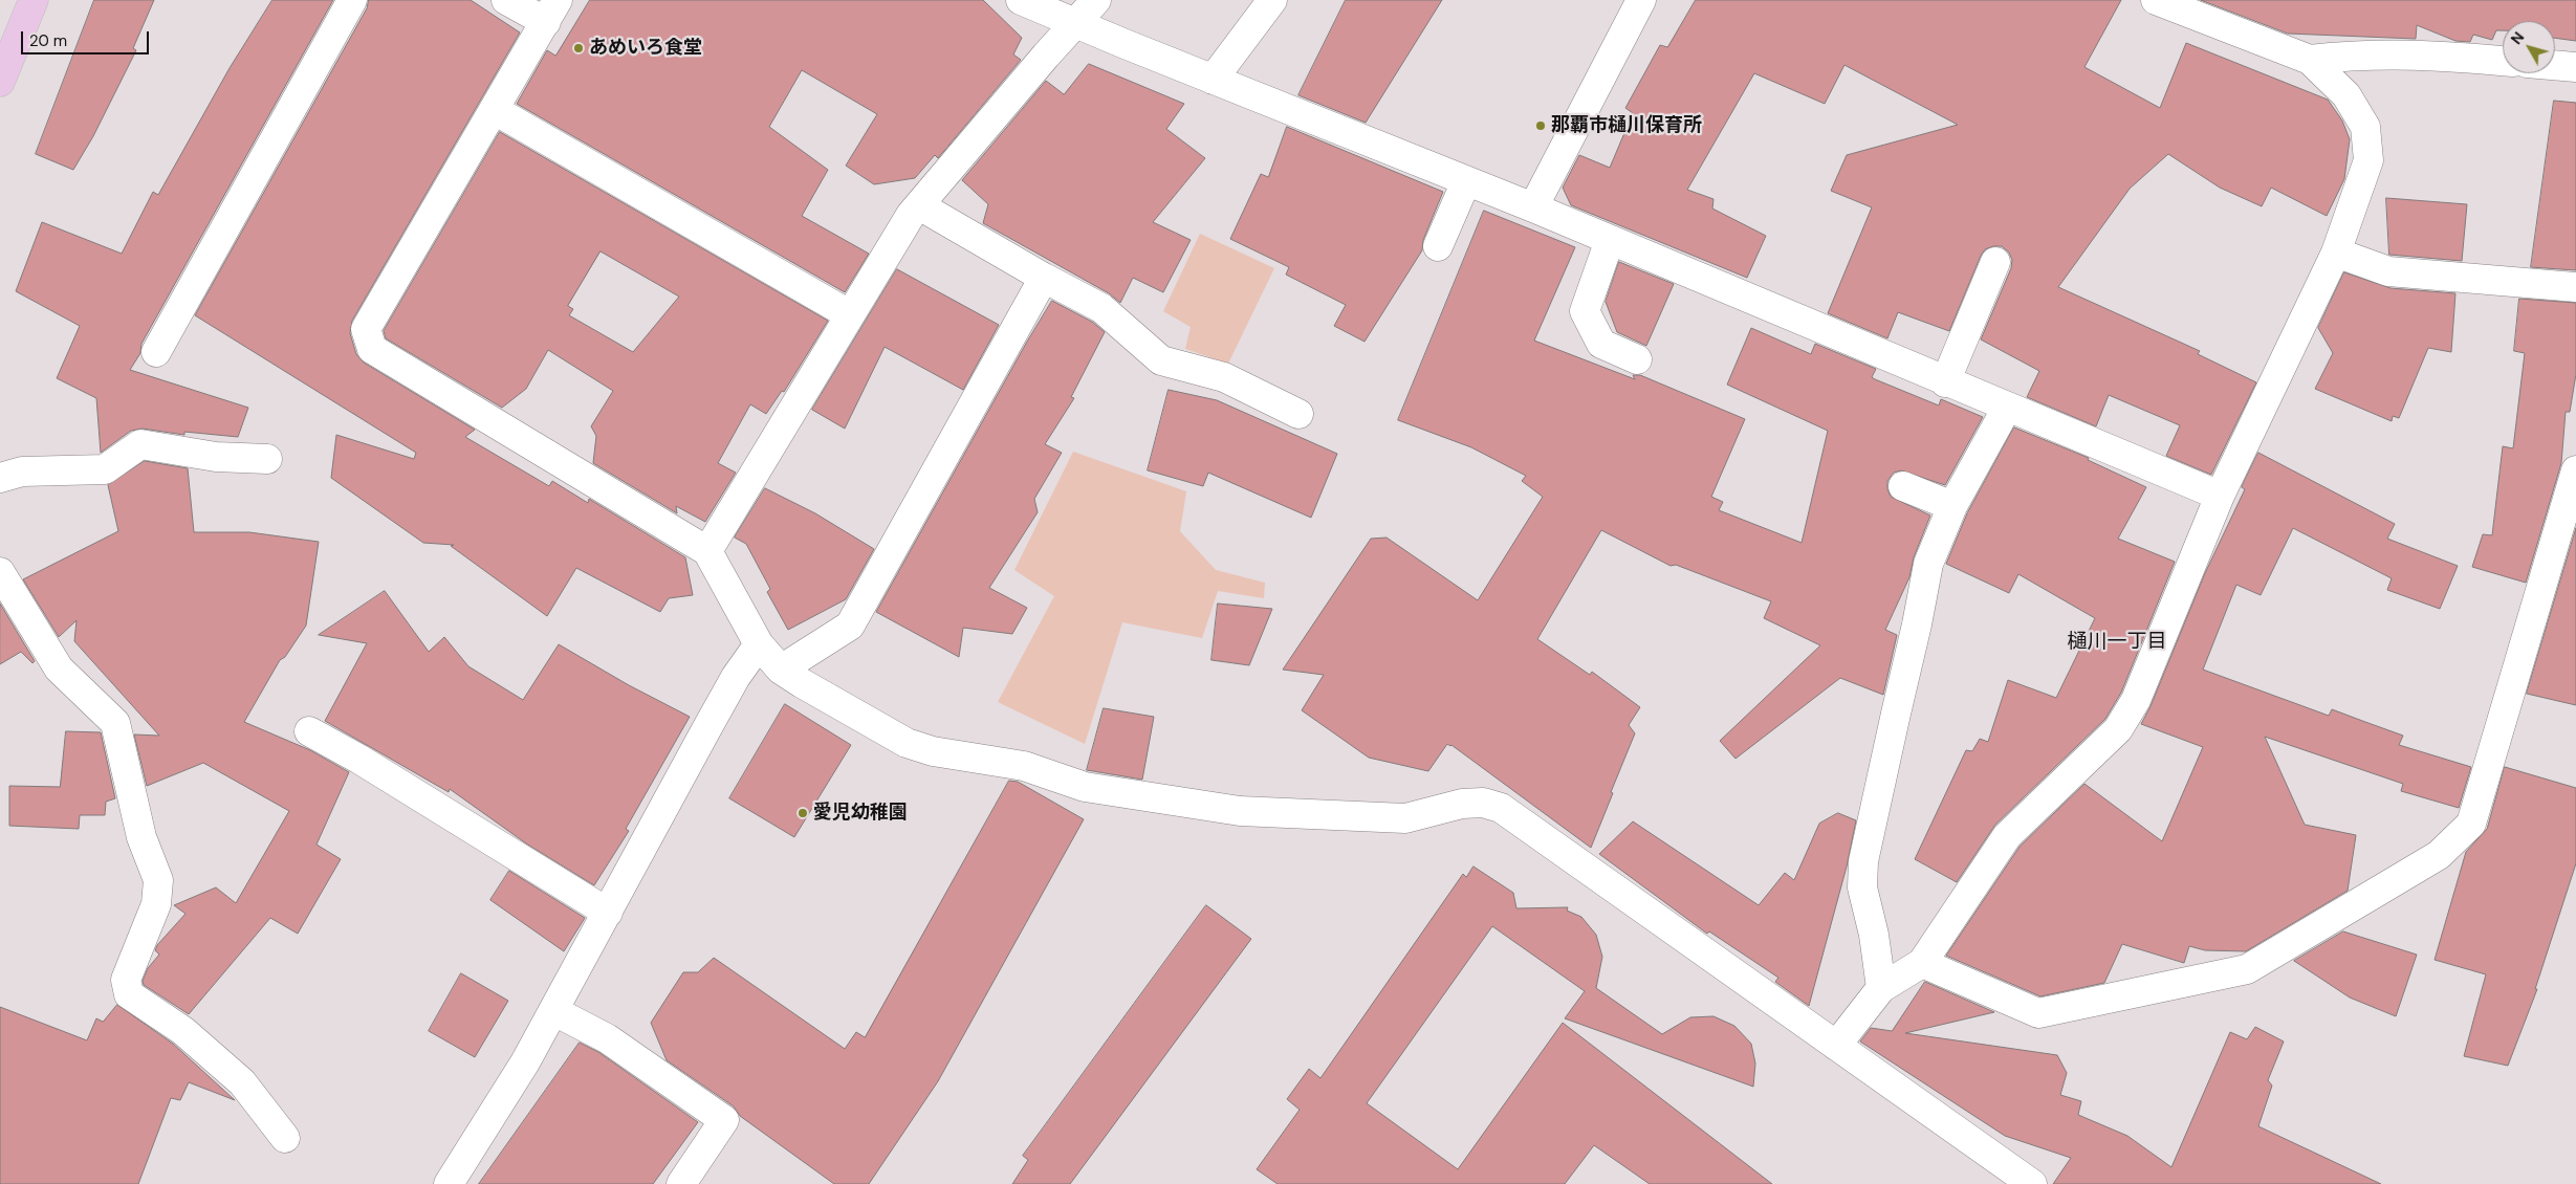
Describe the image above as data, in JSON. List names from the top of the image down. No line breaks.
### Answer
{"districts":["樋川一丁目"],"places":["あめいろ食堂","那覇市樋川保育所","愛児幼稚園"],"scale_bar":"20 m","north":"top left"}
